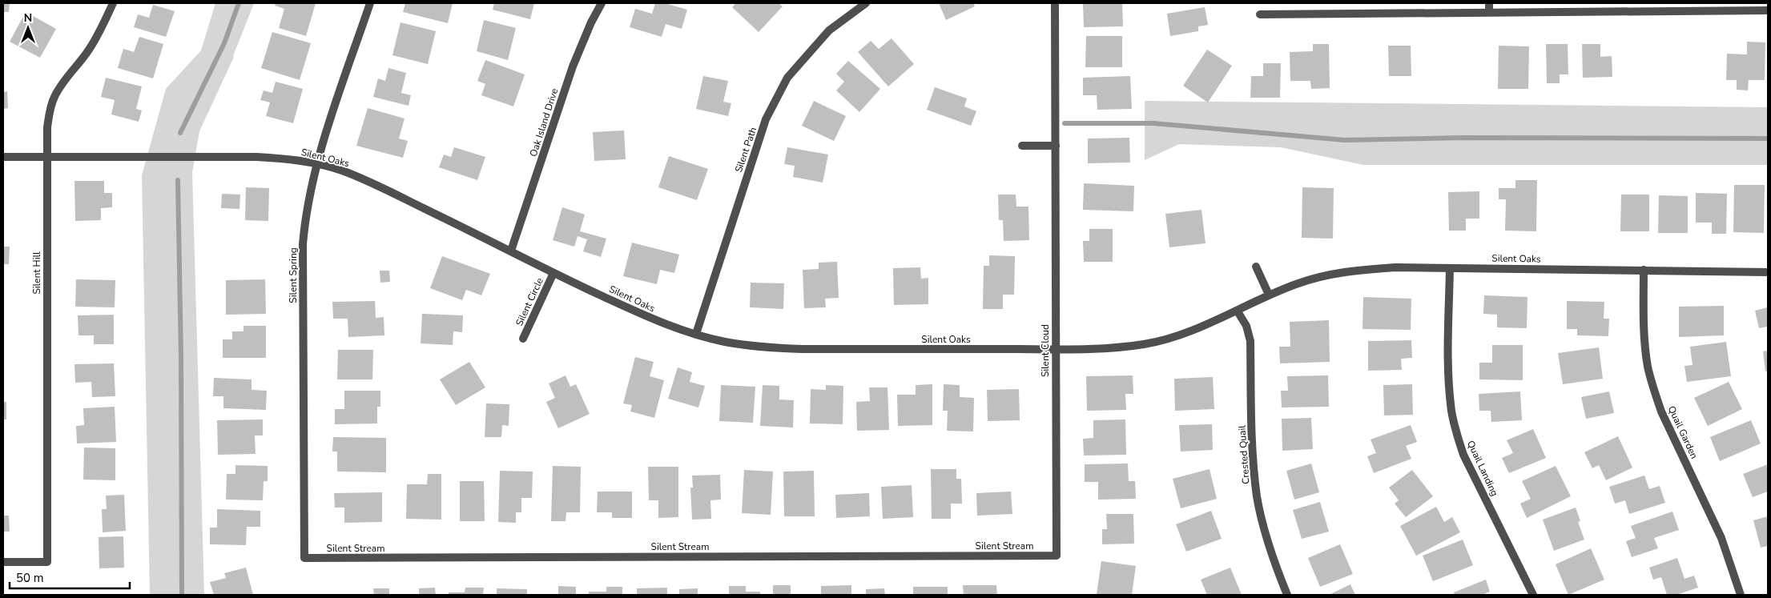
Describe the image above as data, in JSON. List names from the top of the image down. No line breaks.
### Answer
{"streets":{"street":["Oak Island Drive","Silent Path","Silent Oaks","Silent Hill","Silent Spring","Silent Circle","Silent Cloud","Quail Garden","Crested Quail","Quail Landing","Silent Stream"]},"crossings":[["Oak Island Drive","Silent Oaks"],["Silent Path","Silent Oaks"],["Silent Oaks","Silent Hill"],["Silent Oaks","Silent Spring"],["Silent Oaks","Silent Circle"],["Silent Oaks","Silent Cloud"],["Silent Oaks","Quail Garden"],["Silent Oaks","Crested Quail"],["Silent Oaks","Quail Landing"],["Silent Spring","Silent Stream"],["Silent Cloud","Silent Stream"]],"scale_bar":"50 m","north":"top"}
